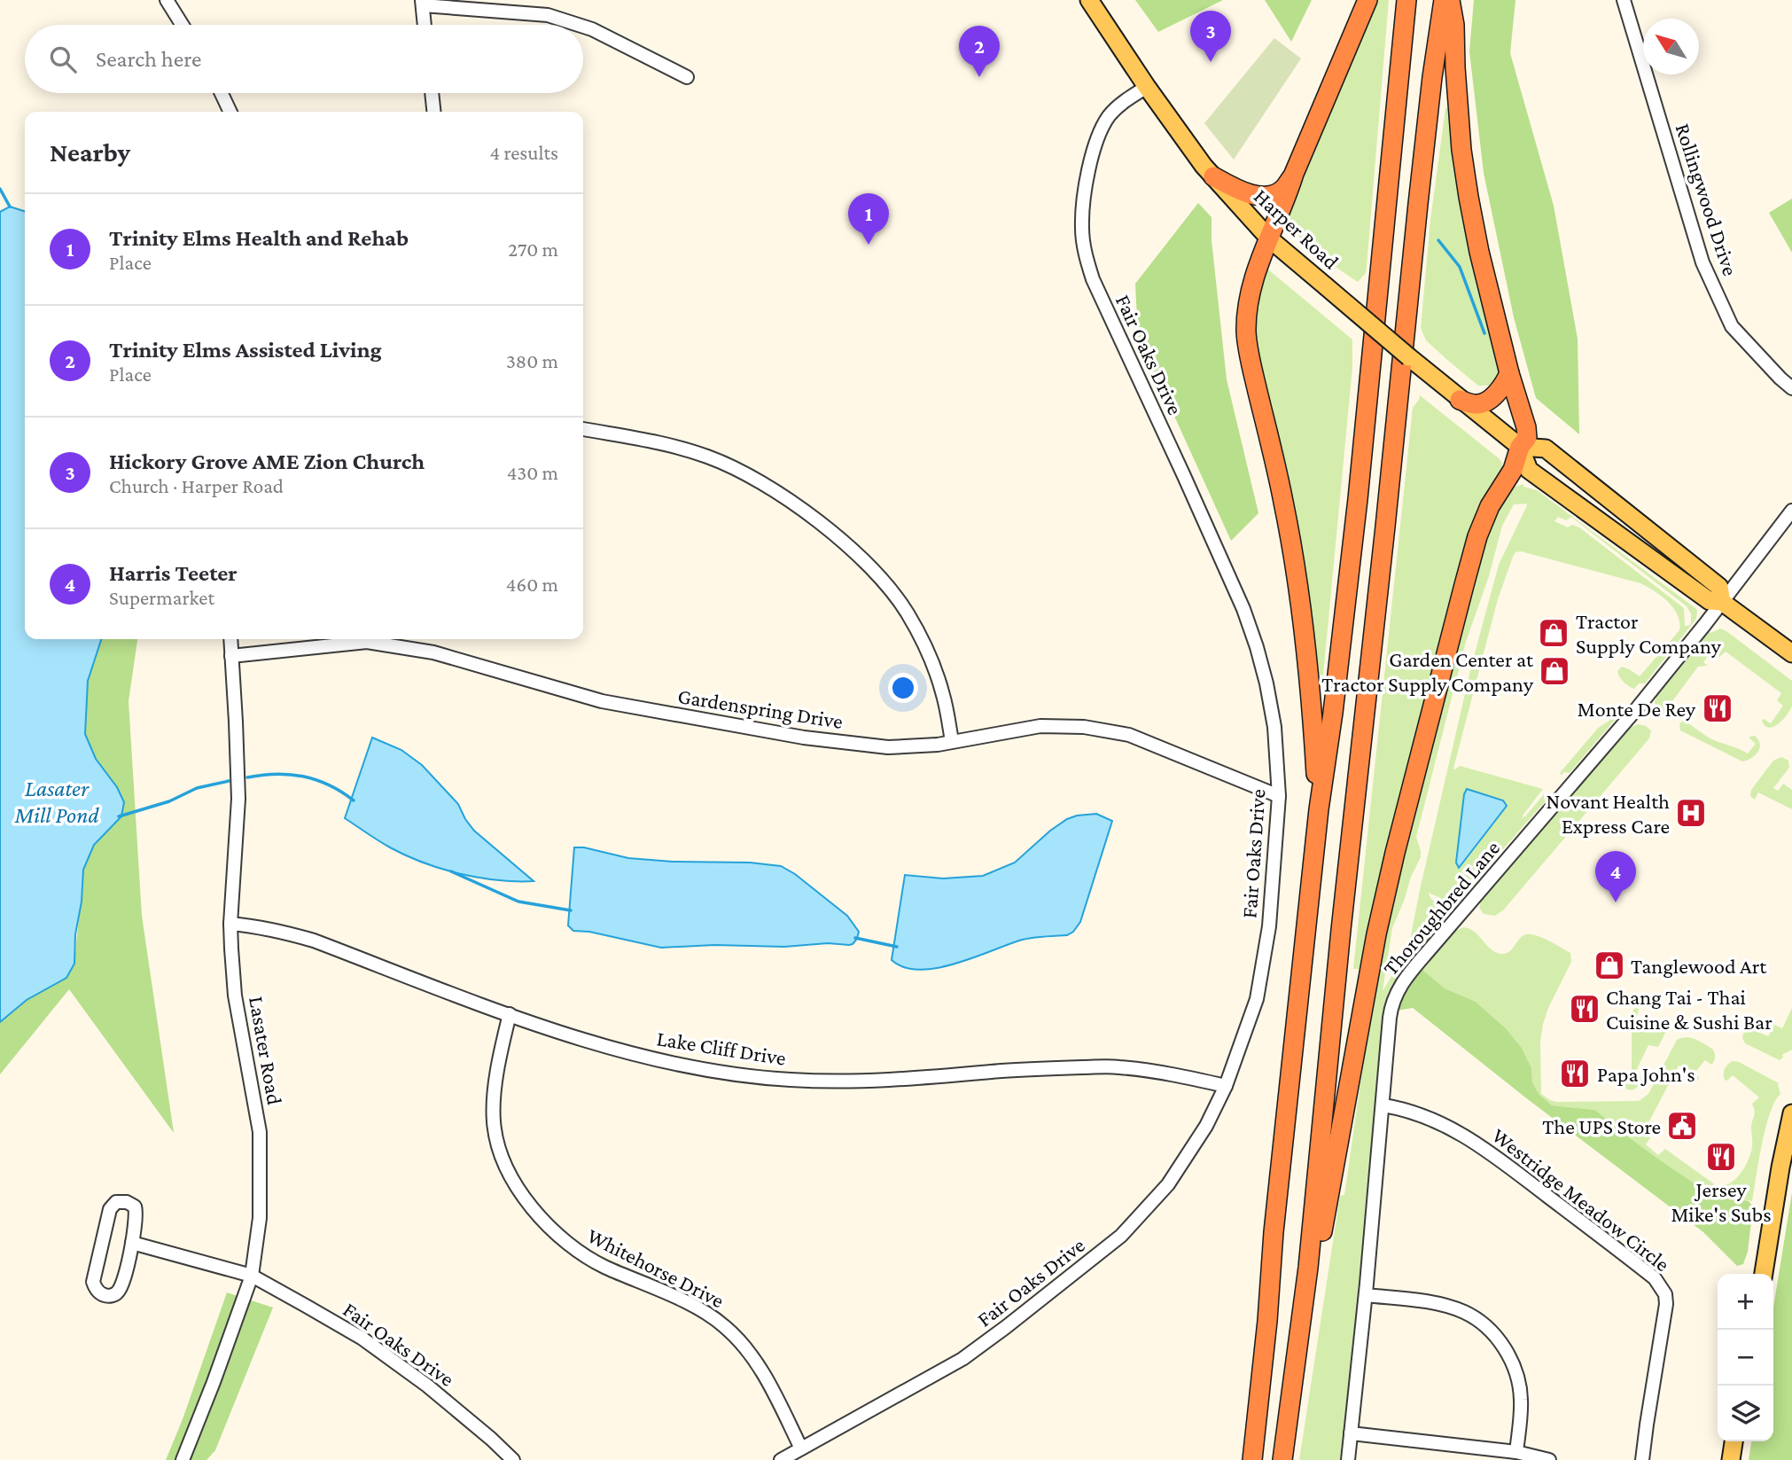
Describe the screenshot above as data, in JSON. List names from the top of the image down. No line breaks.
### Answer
{"streets":{"main road":["Harper Road"],"street":["Rollingwood Drive","Fair Oaks Drive","Gardenspring Drive","Thoroughbred Lane","Lake Cliff Drive","Lasater Road","Westridge Meadow Circle","Whitehorse Drive"]},"crossings":[["Harper Road","Fair Oaks Drive"],["Harper Road","Thoroughbred Lane"],["Fair Oaks Drive","Gardenspring Drive"],["Fair Oaks Drive","Lake Cliff Drive"],["Fair Oaks Drive","Lasater Road"],["Fair Oaks Drive","Whitehorse Drive"],["Gardenspring Drive","Lasater Road"],["Thoroughbred Lane","Westridge Meadow Circle"],["Lake Cliff Drive","Lasater Road"],["Lake Cliff Drive","Whitehorse Drive"]],"water":["Lasater Mill Pond"],"places":{"shop":["Tractor Supply Company","Garden Center at Tractor Supply Company","Tanglewood Art"],"restaurant":["Monte De Rey","Chang Tai - Thai Cuisine & Sushi Bar","Papa John's","Jersey Mike's Subs"],"hospital":["Novant Health Express Care"],"public building":["The UPS Store"]},"north":"top left","page":{"pins":["3","2","1","4"],"search":"Search here","heading":["Nearby","4 results"],"list":[{"mark":"1","name":"Trinity Elms Health and Rehab","note":"Place","value":"270 m"},{"mark":"2","name":"Trinity Elms Assisted Living","note":"Place","value":"380 m"},{"mark":"3","name":"Hickory Grove AME Zion Church","note":"Church · Harper Road","value":"430 m"},{"mark":"4","name":"Harris Teeter","note":"Supermarket","value":"460 m"}],"map_buttons":["+","−"]}}
